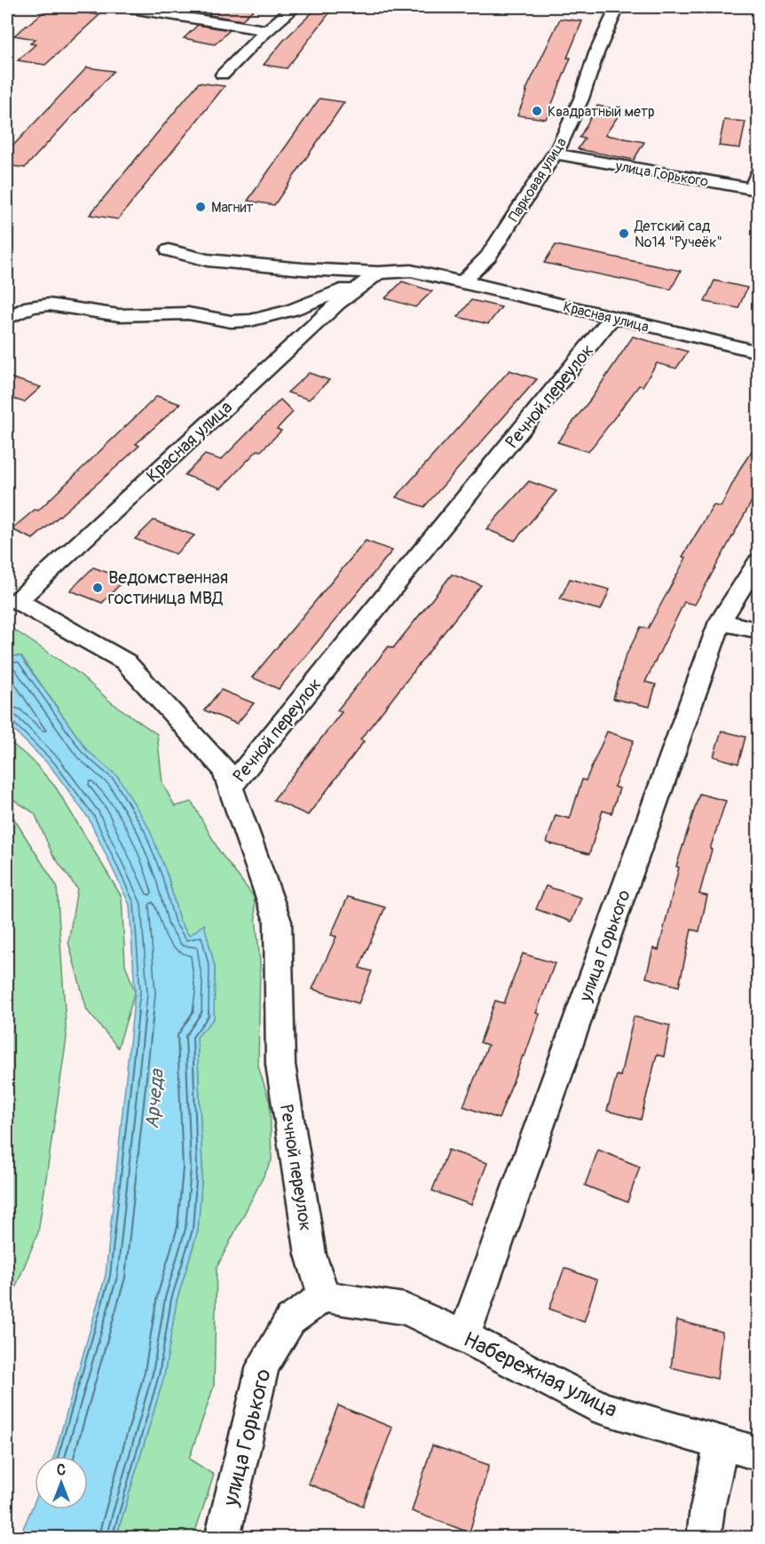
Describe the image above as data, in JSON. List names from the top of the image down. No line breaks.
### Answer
{"streets":{"street":["улица Горького","Парковая улица","Красная улица","Речной переулок","Набережная улица"]},"crossings":[["улица Горького","Парковая улица"],["улица Горького","Речной переулок"],["улица Горького","Набережная улица"],["Парковая улица","Красная улица"],["Красная улица","Речной переулок"],["Речной переулок","Набережная улица"]],"water":["Арчеда"],"places":["Квадратный метр","Магнит","Детский сад №14 \"Ручеёк\"","Ведомственная гостиница МВД"],"north":"top"}
